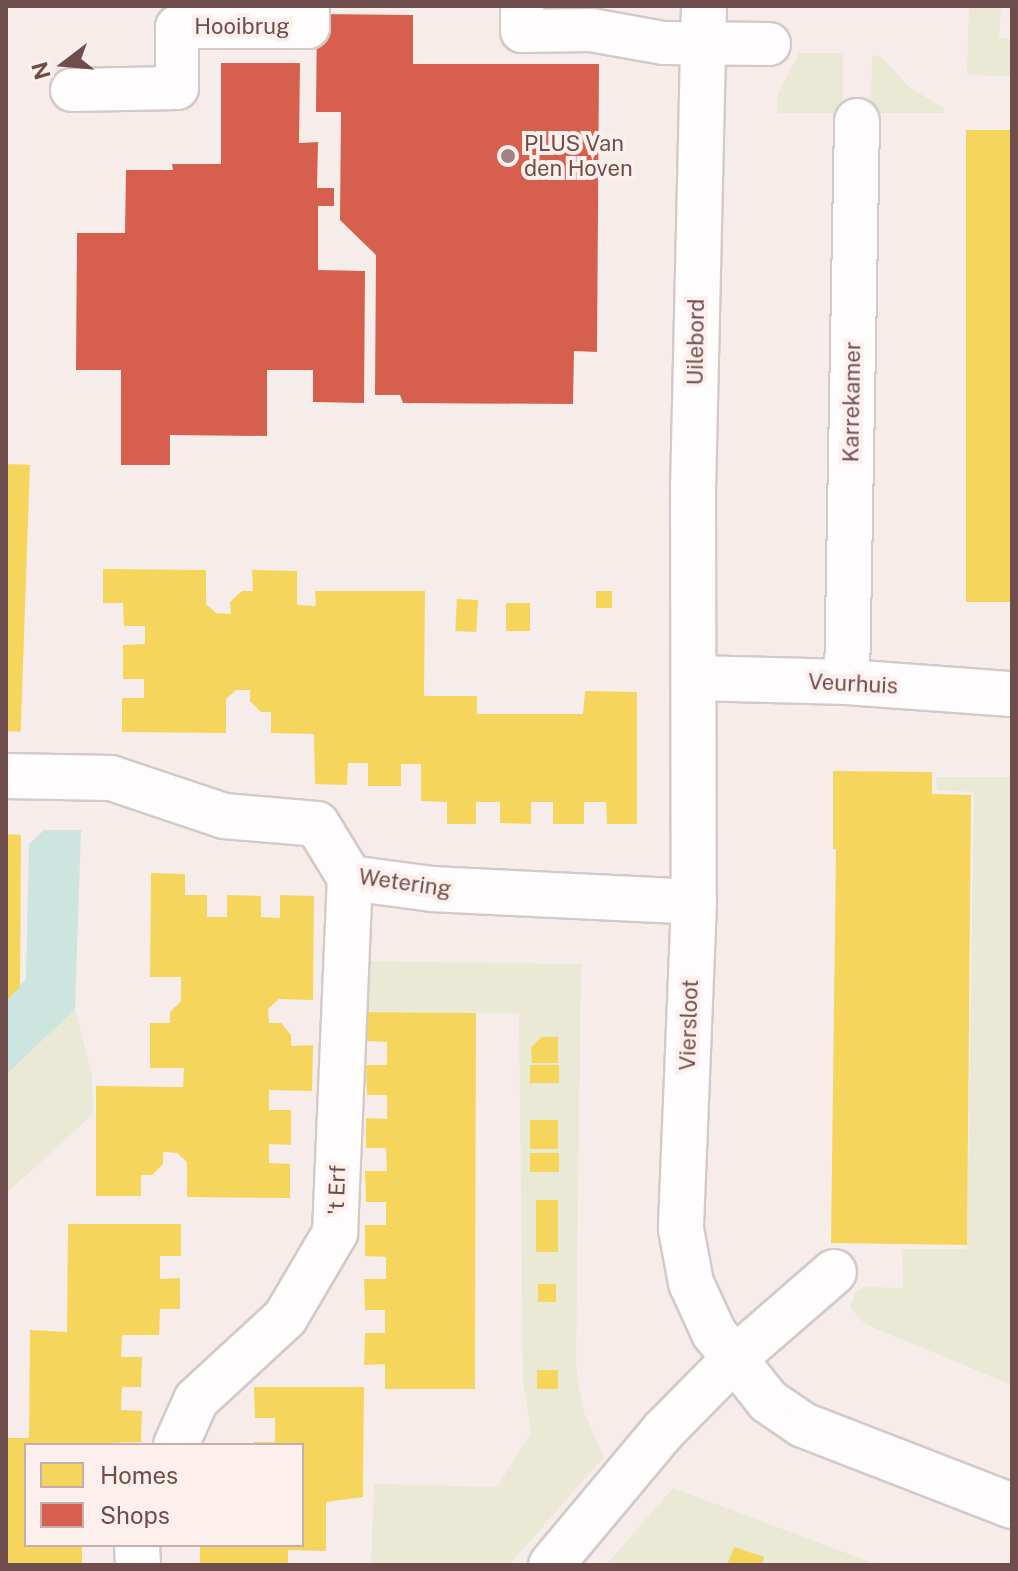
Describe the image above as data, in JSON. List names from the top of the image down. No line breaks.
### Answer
{"streets":{"street":["Hooibrug","Uilebord","Karrekamer","Veurhuis","Wetering","Viersloot","'t Erf"]},"crossings":[["Uilebord","Veurhuis"],["Uilebord","Viersloot"],["Karrekamer","Veurhuis"],["Veurhuis","Viersloot"],["Wetering","Viersloot"],["Wetering","'t Erf"]],"places":["PLUS Van den Hoven"],"legend":["Homes","Shops"],"north":"left"}
